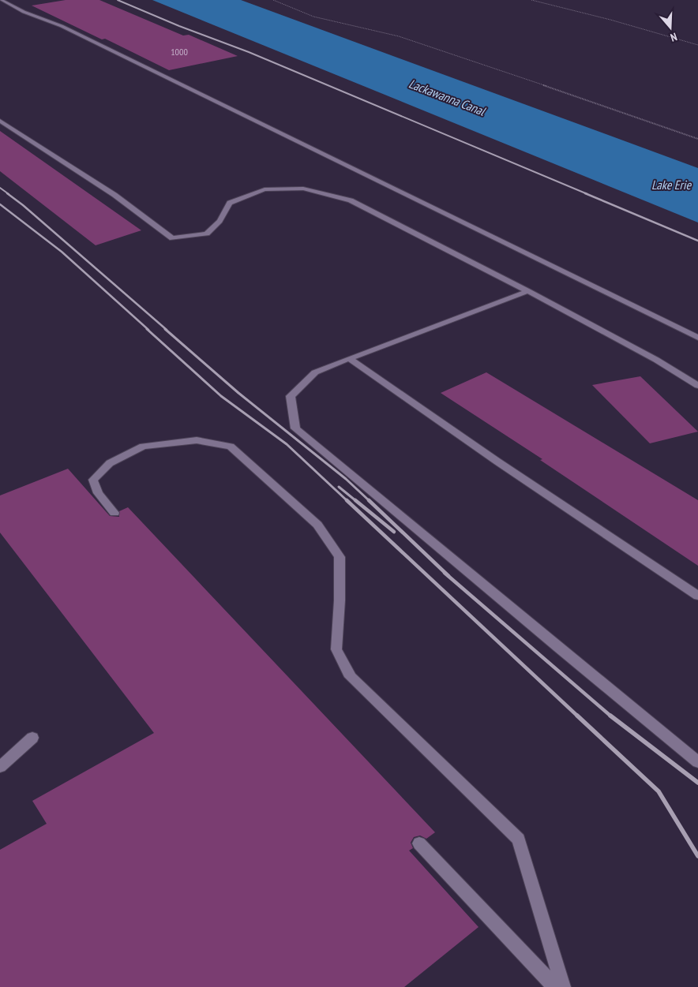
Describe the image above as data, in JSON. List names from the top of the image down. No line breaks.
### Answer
{"water":["Lackawanna Canal","Lake Erie"],"house_numbers":["1000"],"north":"bottom"}
